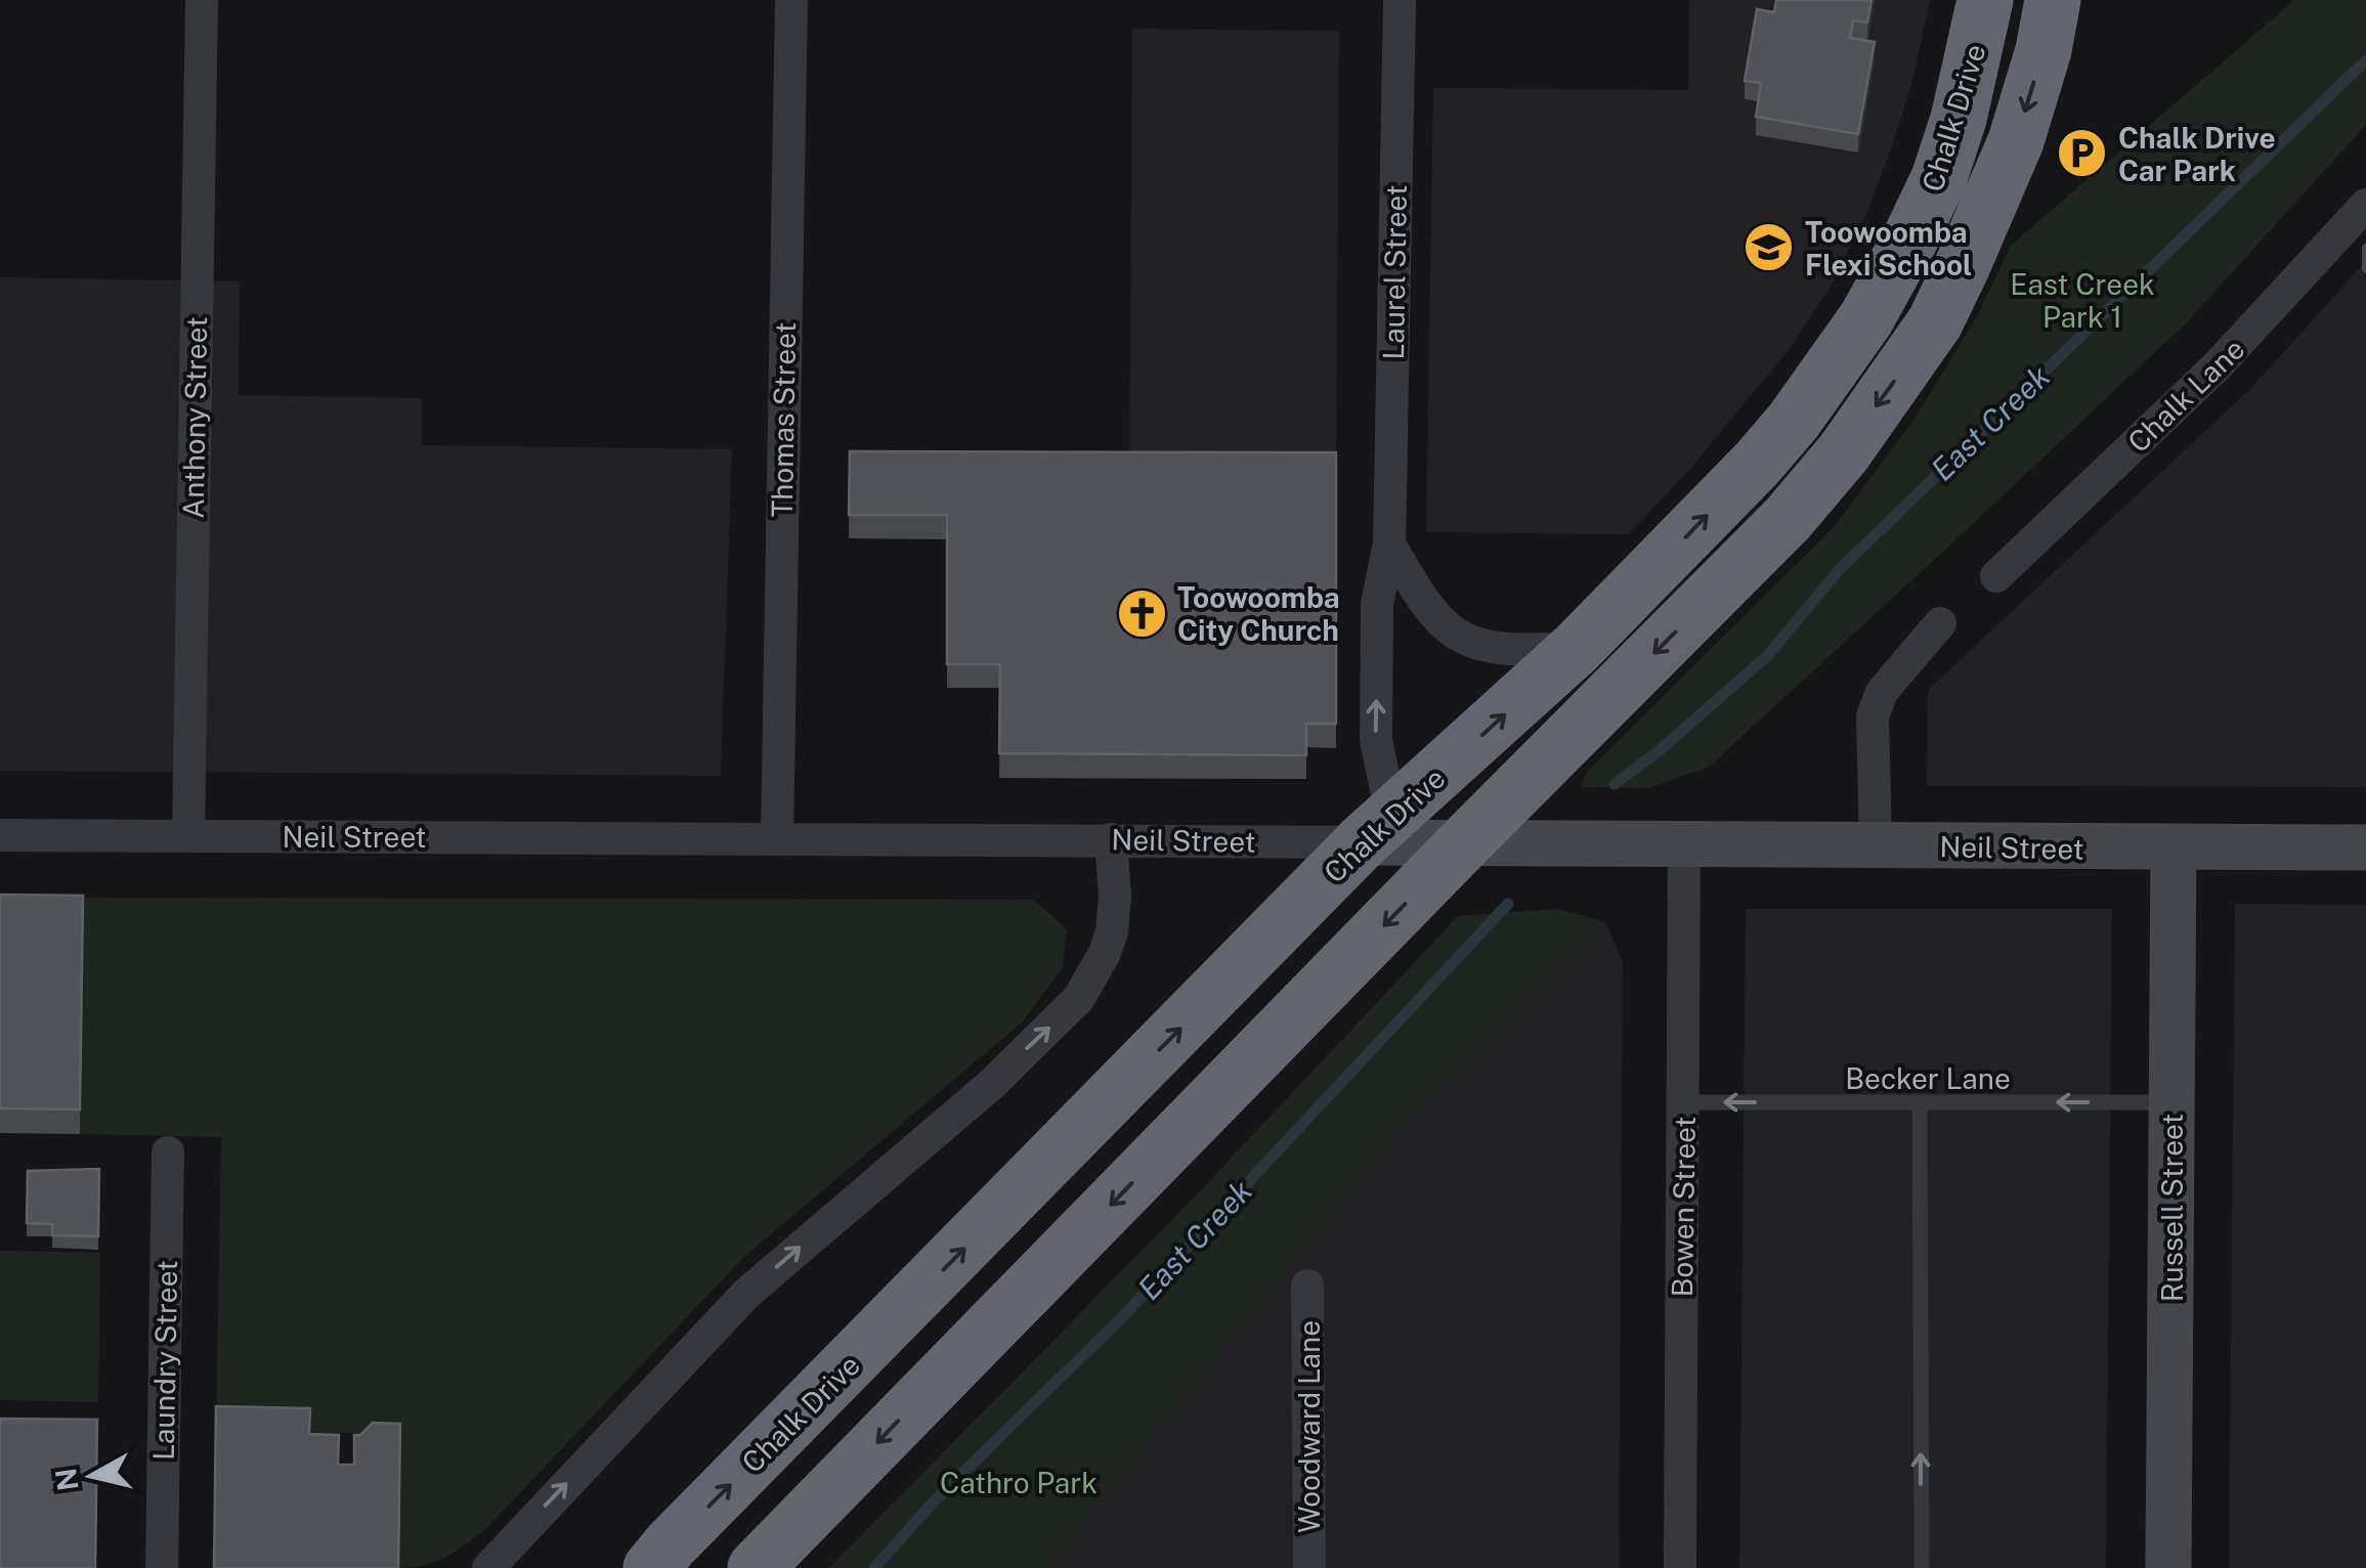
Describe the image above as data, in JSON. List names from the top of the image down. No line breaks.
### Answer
{"streets":{"highway":["Chalk Drive"],"street":["Laurel Street","Chalk Lane","Anthony Street","Thomas Street","Neil Street","Bowen Street","Russell Street","Laundry Street","Woodward Lane"],"lane":["Becker Lane"]},"crossings":[["Chalk Drive","Laurel Street"],["Chalk Drive","Neil Street"],["Laurel Street","Neil Street"],["Anthony Street","Neil Street"],["Thomas Street","Neil Street"],["Neil Street","Bowen Street"],["Neil Street","Russell Street"],["Becker Lane","Bowen Street"],["Becker Lane","Russell Street"]],"one_way":["Becker Lane"],"water":["East Creek"],"parks":["East Creek Park 1","Cathro Park"],"places":{"parking":["Chalk Drive Car Park"],"school or university":["Toowoomba Flexi School"],"church":["Toowoomba City Church"]},"north":"left"}
